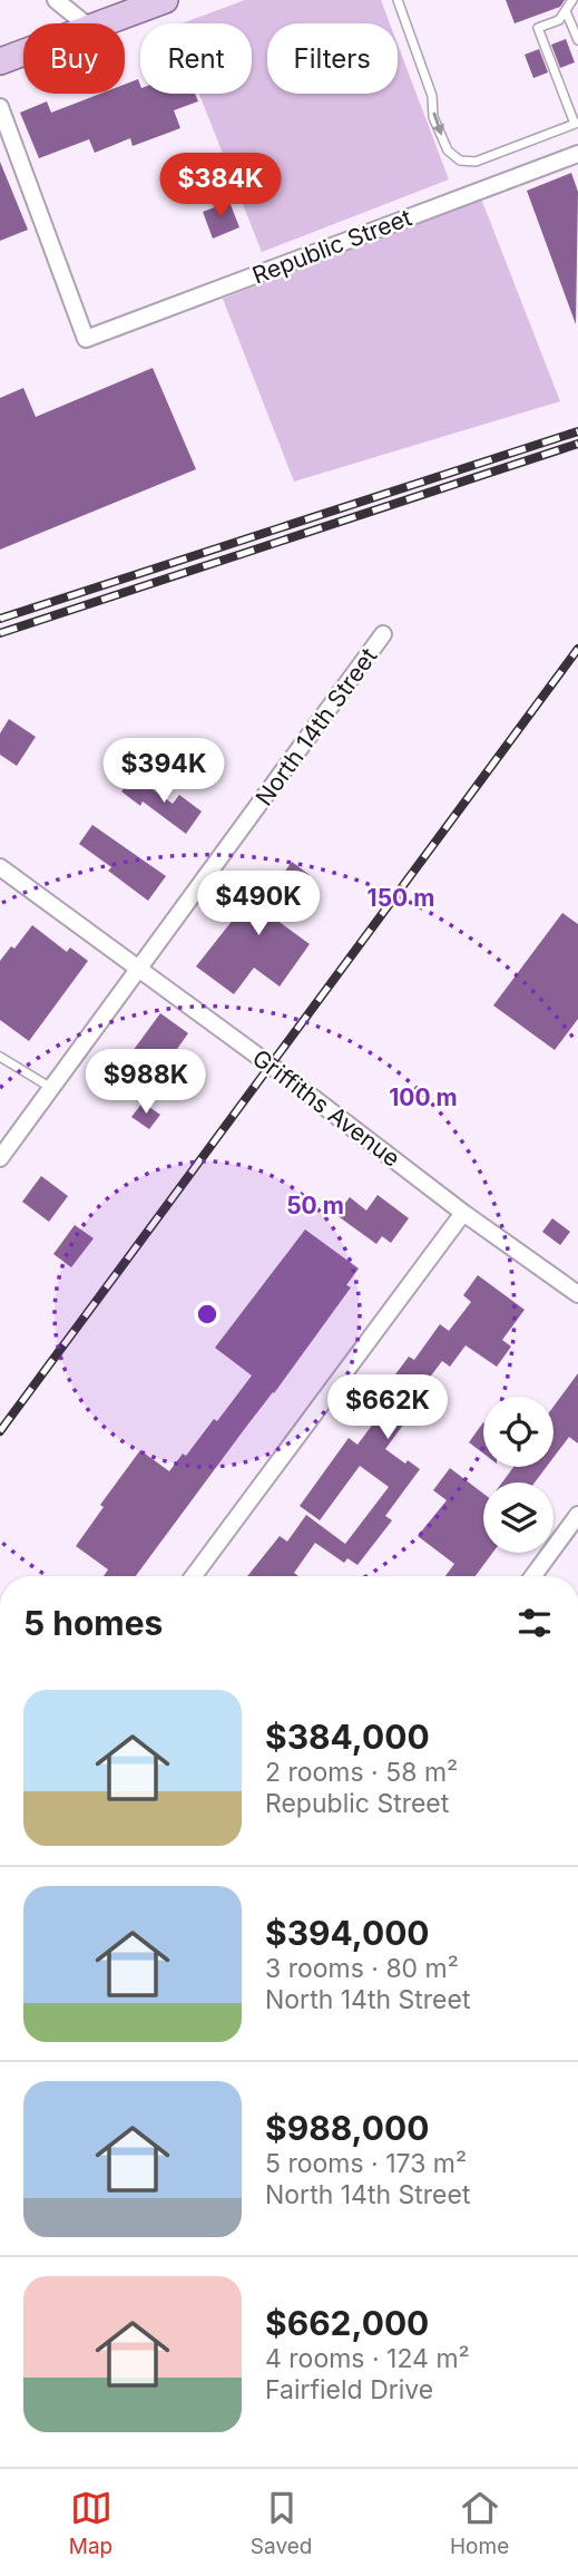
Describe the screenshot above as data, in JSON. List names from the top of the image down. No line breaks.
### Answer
{"streets":{"street":["Republic Street","North 14th Street","Griffiths Avenue"]},"crossings":[["North 14th Street","Griffiths Avenue"]],"page":{"chip":["Buy","Rent","Filters"],"price":["$384K","$394K","$490K","$988K","$662K"],"heading":"5 homes","list":[{"name":"$384,000","note":"2 rooms · 58 m² · Republic Street"},{"name":"$394,000","note":"3 rooms · 80 m² · North 14th Street"},{"name":"$988,000","note":"5 rooms · 173 m² · North 14th Street"},{"name":"$662,000","note":"4 rooms · 124 m² · Fairfield Drive"}],"tabs":["Map","Saved","Home"]},"rings":["150 m","100 m","50 m"]}
